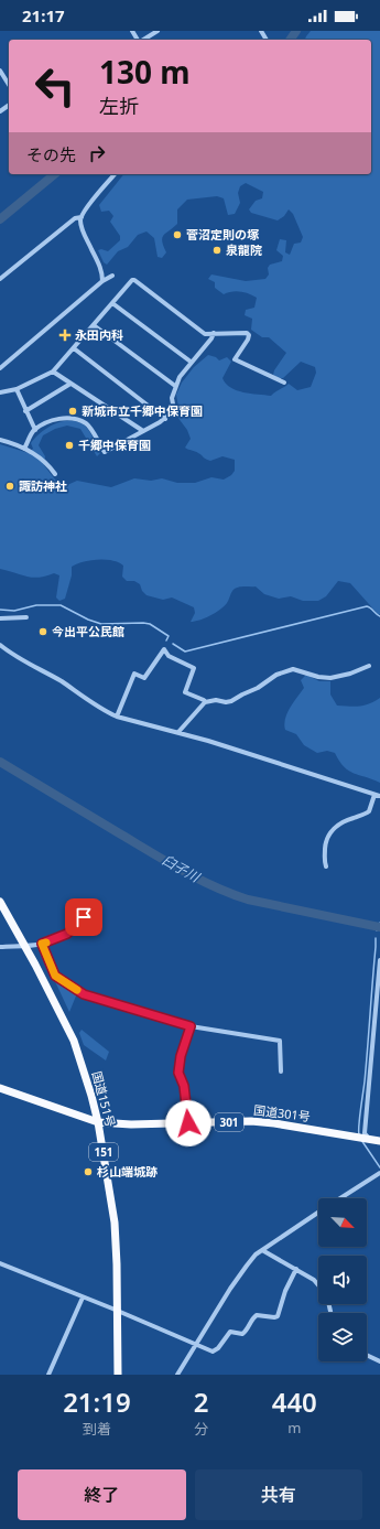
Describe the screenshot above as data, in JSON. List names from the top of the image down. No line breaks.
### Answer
{"streets":{"highway":["国道151号","国道301号","301","151"]},"crossings":[["国道151号","国道301号"]],"water":["臼子川"],"places":{"other":["菅沼定則の塚","泉龍院","新城市立千郷中保育園","千郷中保育園","諏訪神社","今出平公民館","杉山端城跡"],"health":["永田内科"]},"north":"bottom right","page":{"status":"21:17","turn":["130 m","左折"],"then":"その先","eta":["21:19","到着","2","分","440","m"],"buttons":["終了","共有"]}}
